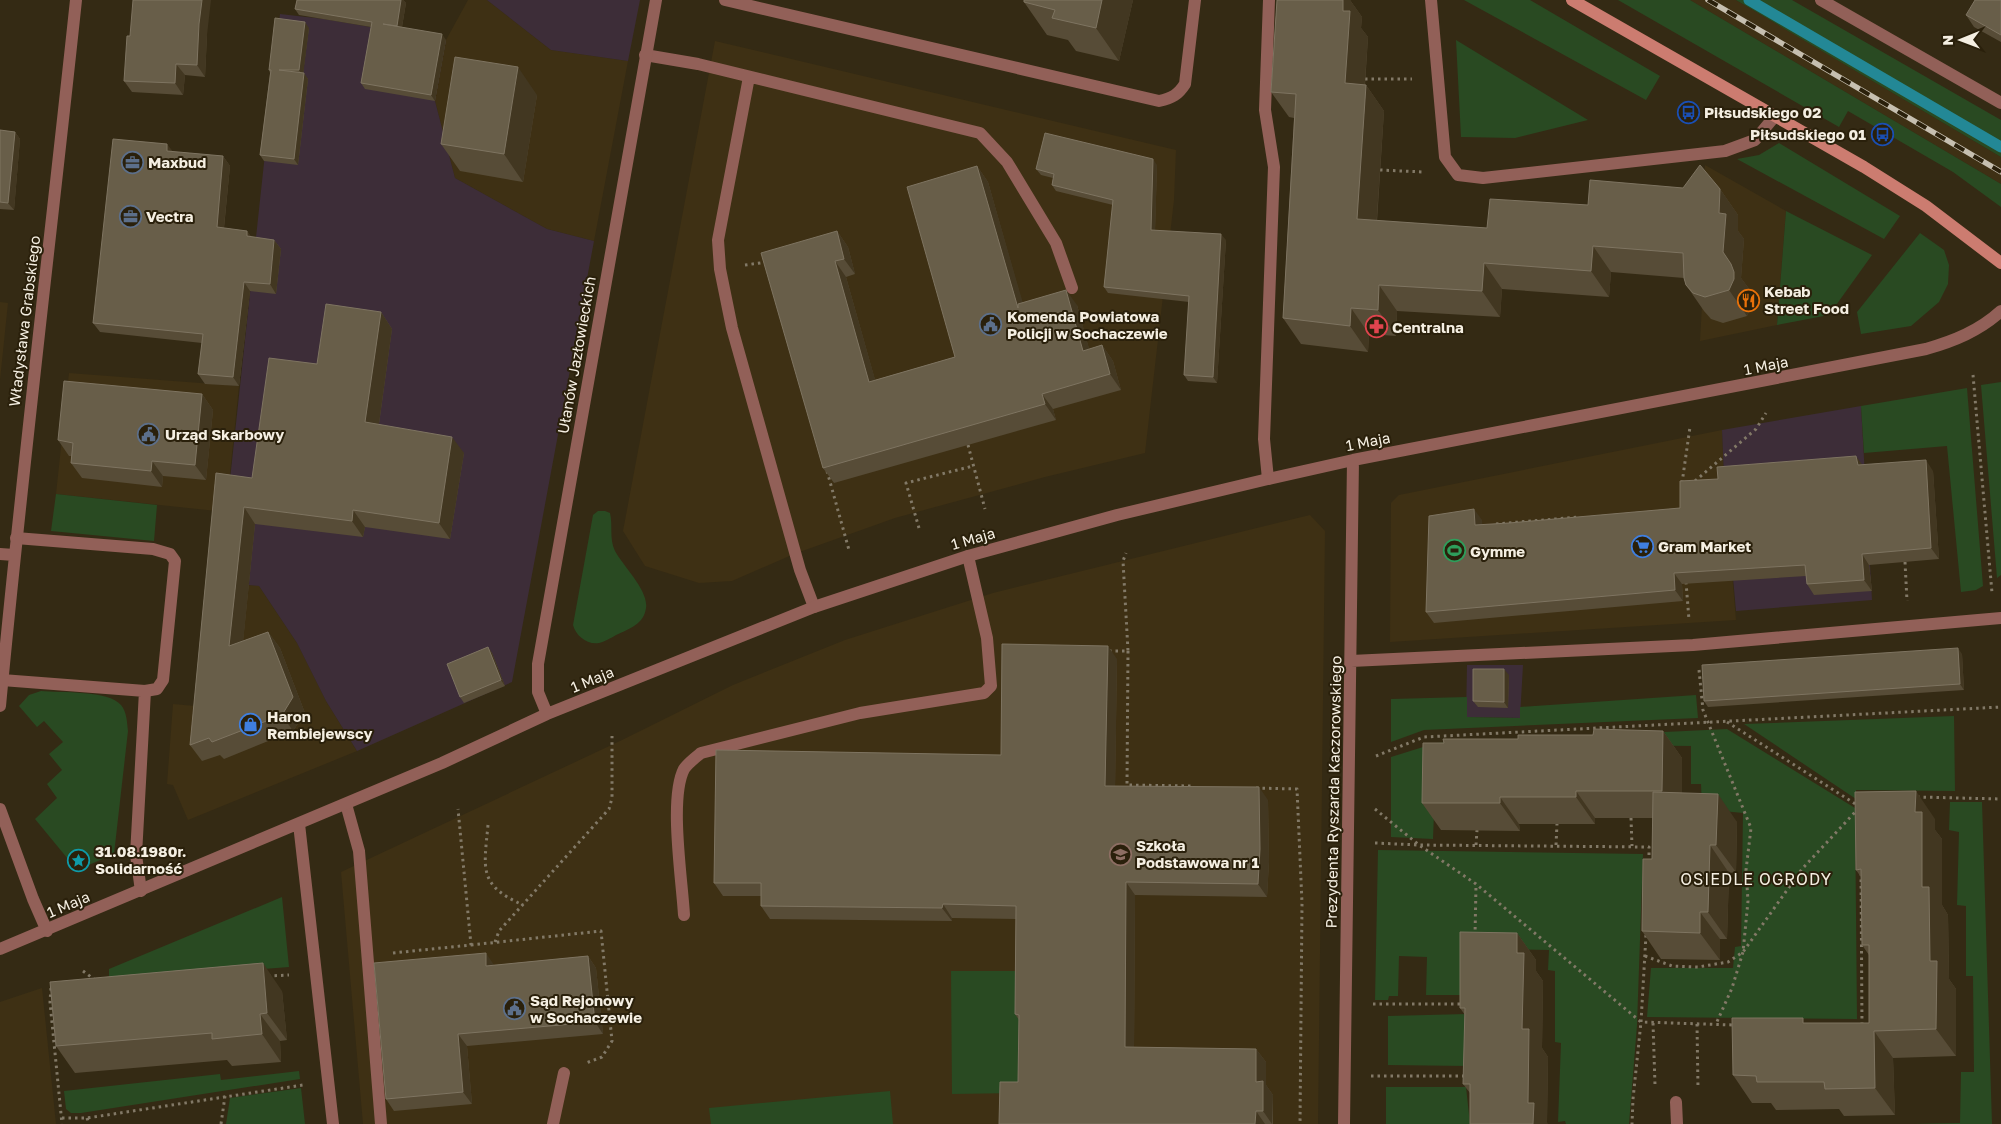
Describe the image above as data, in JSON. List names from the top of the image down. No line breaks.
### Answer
{"streets":{"street":["Władysława Grabskiego","Ułanów Jazłowieckich","1 Maja","Prezydenta Ryszarda Kaczorowskiego"]},"crossings":[["Ułanów Jazłowieckich","1 Maja"],["1 Maja","Prezydenta Ryszarda Kaczorowskiego"]],"districts":["OSIEDLE OGRODY"],"places":{"bus stop":["Piłsudskiego 02","Piłsudskiego 01"],"office":["Maxbud","Vectra"],"restaurant":["Kebab Street Food"],"public building":["Komenda Powiatowa Policji w Sochaczewie","Urząd Skarbowy","Sąd Rejonowy w Sochaczewie"],"pharmacy":["Centralna"],"supermarket":["Gram Market"],"sports":["Gymme"],"shop":["Haron Rembiejewscy"],"school or university":["Szkoła Podstawowa nr 1"],"place":["31.08.1980r. Solidarność"]},"north":"left"}
